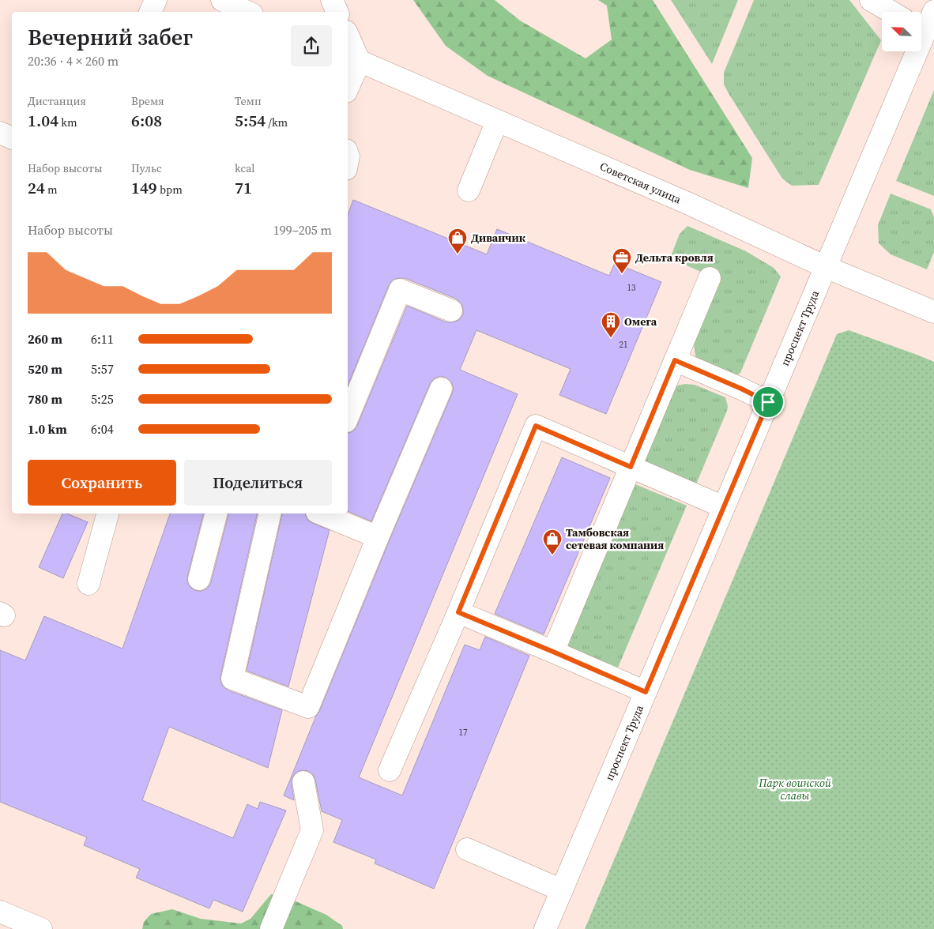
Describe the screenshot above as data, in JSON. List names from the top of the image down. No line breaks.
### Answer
{"streets":{"street":["Советская улица","проспект Труда"]},"crossings":[["Советская улица","проспект Труда"]],"parks":["Парк воинской славы"],"places":{"shop":["Диванчик","Тамбовская сетевая компания"],"office":["Дельта кровля"],"building":["Омега"]},"house_numbers":["13","21","17"],"north":"top left","page":{"heading":["Вечерний забег","20:36 · 4 × 260 m"],"stats":[["Дистанция","1.04 km"],["Время","6:08"],["Темп","5:54 /km"],["Набор высоты","24 m"],["Пульс","149 bpm"],["kcal","71"]],"chart":["Набор высоты","199–205 m"],"list":[{"name":"260 m","note":"6:11"},{"name":"520 m","note":"5:57"},{"name":"780 m","note":"5:25"},{"name":"1.0 km","note":"6:04"}],"buttons":["Сохранить","Поделиться"]}}
